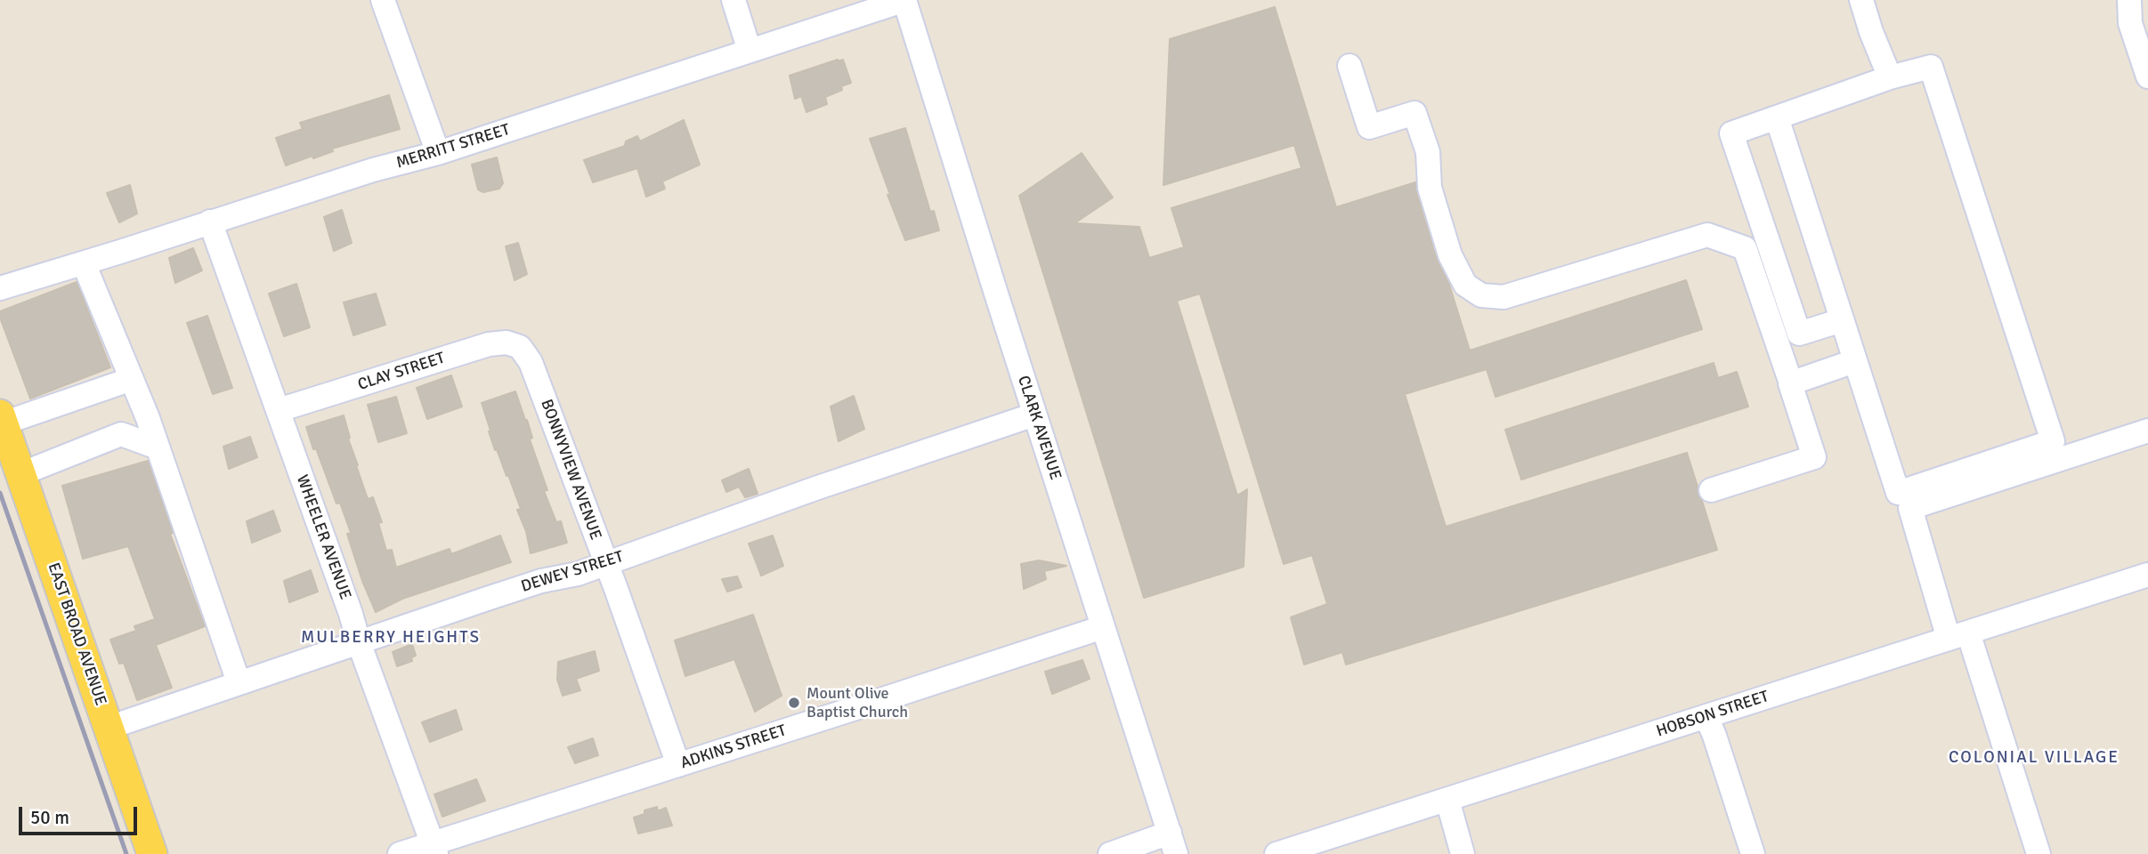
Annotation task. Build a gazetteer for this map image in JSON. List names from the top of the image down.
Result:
{
  "streets": {
    "main road": ["EAST BROAD AVENUE"],
    "street": [
      "MERRITT STREET",
      "CLAY STREET",
      "CLARK AVENUE",
      "BONNYVIEW AVENUE",
      "WHEELER AVENUE",
      "DEWEY STREET",
      "HOBSON STREET",
      "ADKINS STREET"
    ]
  },
  "crossings": [
    ["MERRITT STREET", "CLARK AVENUE"],
    ["MERRITT STREET", "WHEELER AVENUE"],
    ["CLAY STREET", "BONNYVIEW AVENUE"],
    ["CLAY STREET", "WHEELER AVENUE"],
    ["CLARK AVENUE", "DEWEY STREET"],
    ["CLARK AVENUE", "ADKINS STREET"],
    ["BONNYVIEW AVENUE", "DEWEY STREET"],
    ["BONNYVIEW AVENUE", "ADKINS STREET"],
    ["WHEELER AVENUE", "DEWEY STREET"],
    ["WHEELER AVENUE", "ADKINS STREET"],
    ["DEWEY STREET", "EAST BROAD AVENUE"]
  ],
  "districts": ["MULBERRY HEIGHTS", "COLONIAL VILLAGE"],
  "places": ["Mount Olive Baptist Church"],
  "scale_bar": "50 m"
}
